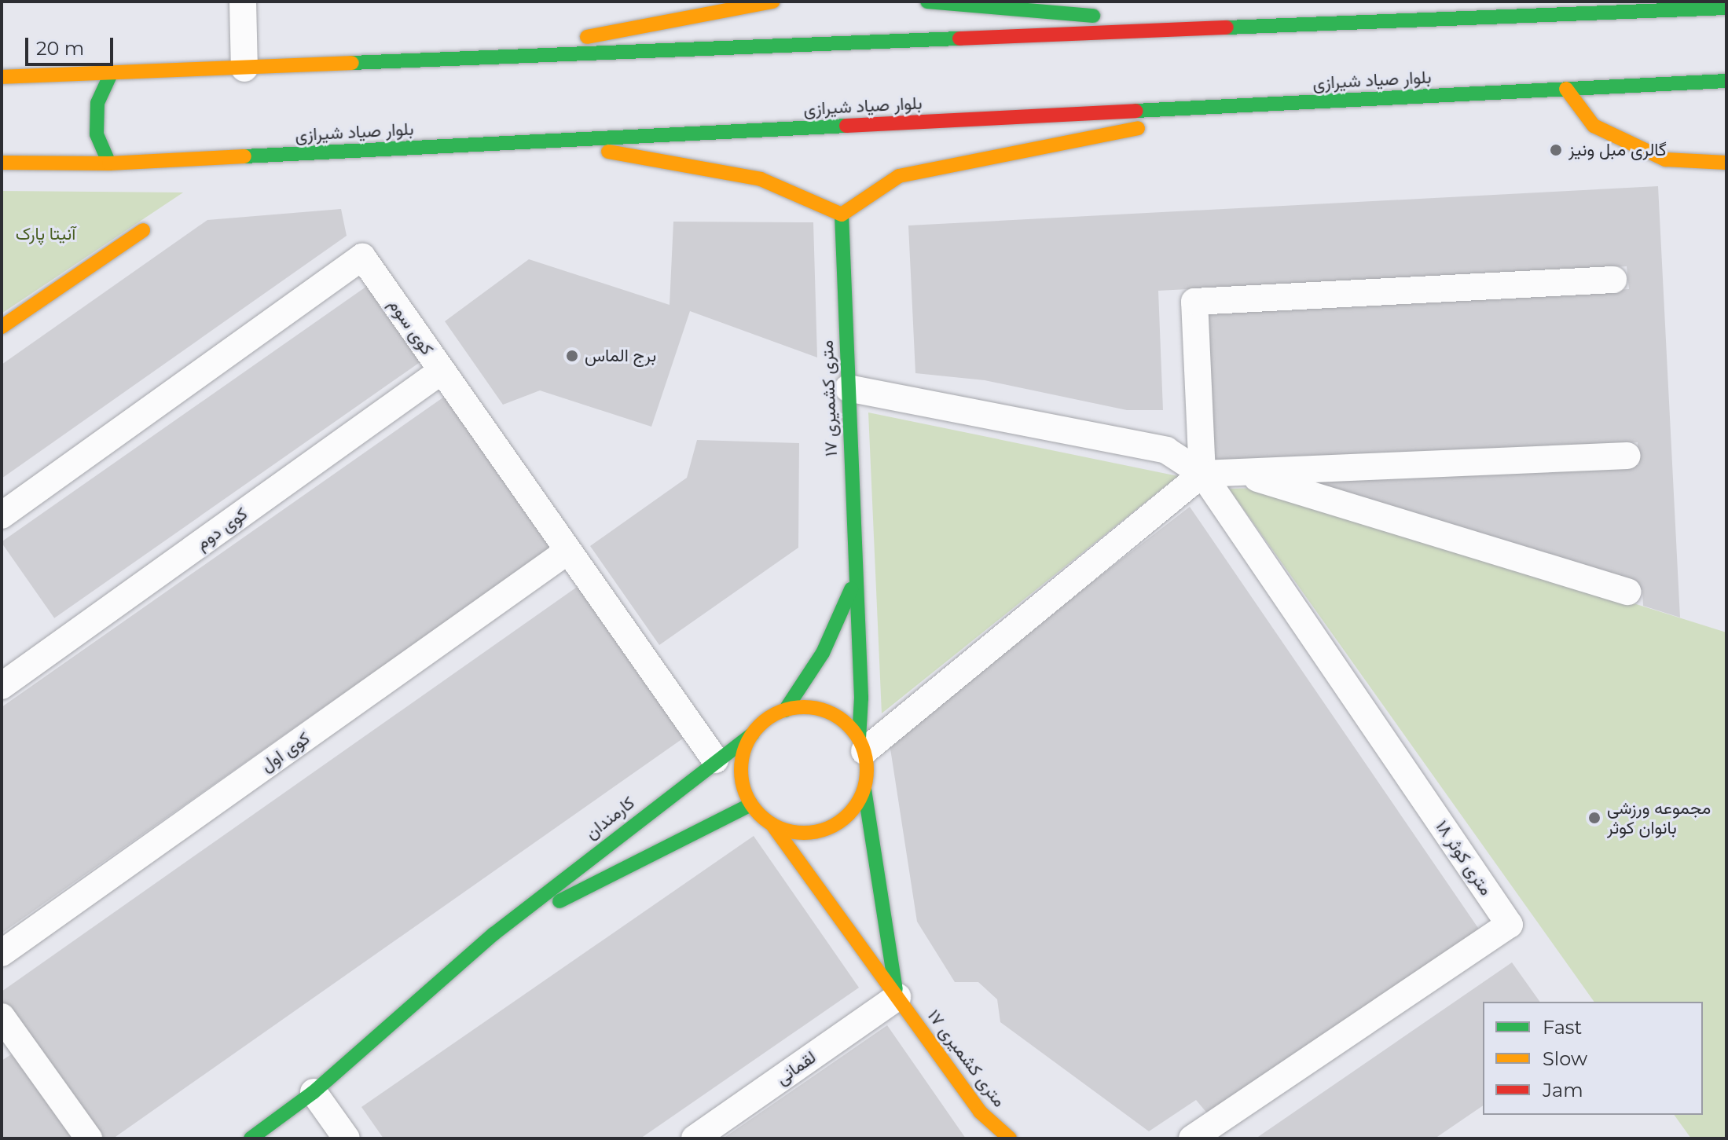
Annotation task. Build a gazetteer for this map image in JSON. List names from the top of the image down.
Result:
{
  "streets": {
    "main road": ["بلوار صیاد شیرازی", "۱۷ متری کشمیری", "کارمندان"],
    "street": [
      "کوی سوم",
      "کوی دوم",
      "کوی اول",
      "۱۸ متری کوثر",
      "لقمانی"
    ]
  },
  "crossings": [
    ["کوی سوم", "کوی دوم"],
    ["کوی سوم", "کوی اول"],
    ["کوی سوم", "کارمندان"],
    ["۱۷ متری کشمیری", "کارمندان"],
    ["۱۷ متری کشمیری", "لقمانی"]
  ],
  "parks": ["آنیتا پارک"],
  "places": ["گالری مبل ونیز", "برج الماس", "مجموعه ورزشی بانوان کوثر"],
  "legend": ["Fast", "Slow", "Jam"],
  "scale_bar": "20 m"
}
